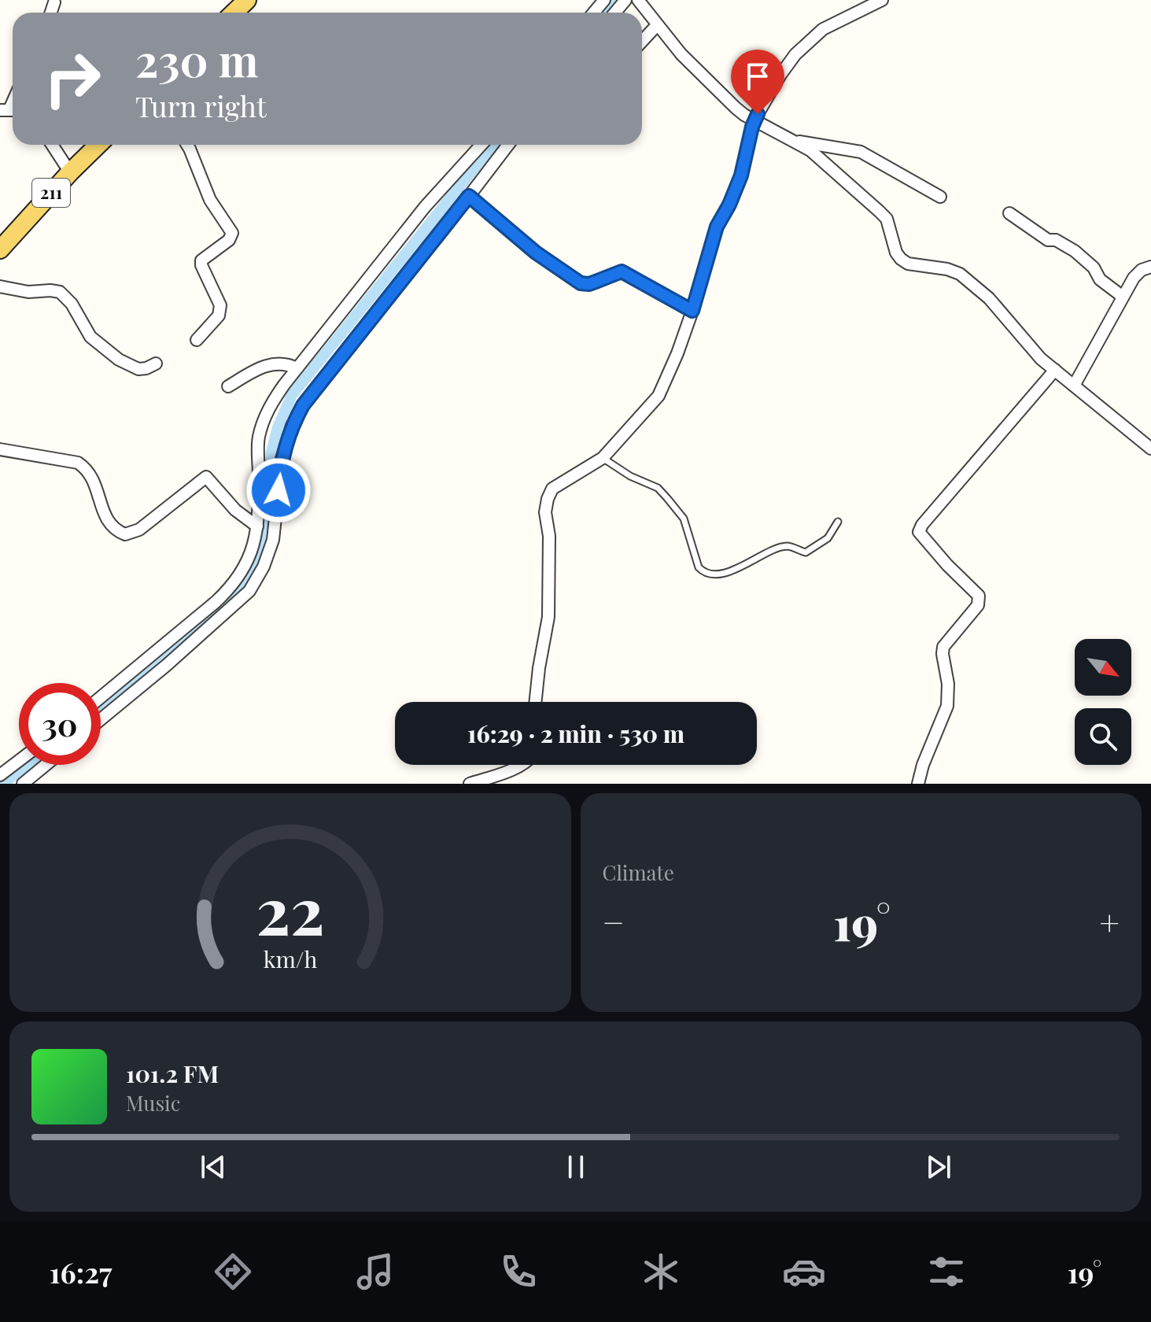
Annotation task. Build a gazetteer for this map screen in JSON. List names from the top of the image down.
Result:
{
  "streets": {
    "main road": ["211"]
  },
  "north": "bottom right",
  "page": {
    "turn": ["230 m", "Turn right"],
    "limit": "30",
    "trip": "16:29 · 2 min · 530 m",
    "tile": "Climate",
    "heat": ["−", "19°", "+"],
    "song": ["101.2 FM", "Music"],
    "tabs": ["16:27", "19°"],
    "gauge": ["22", "km/h"]
  }
}
